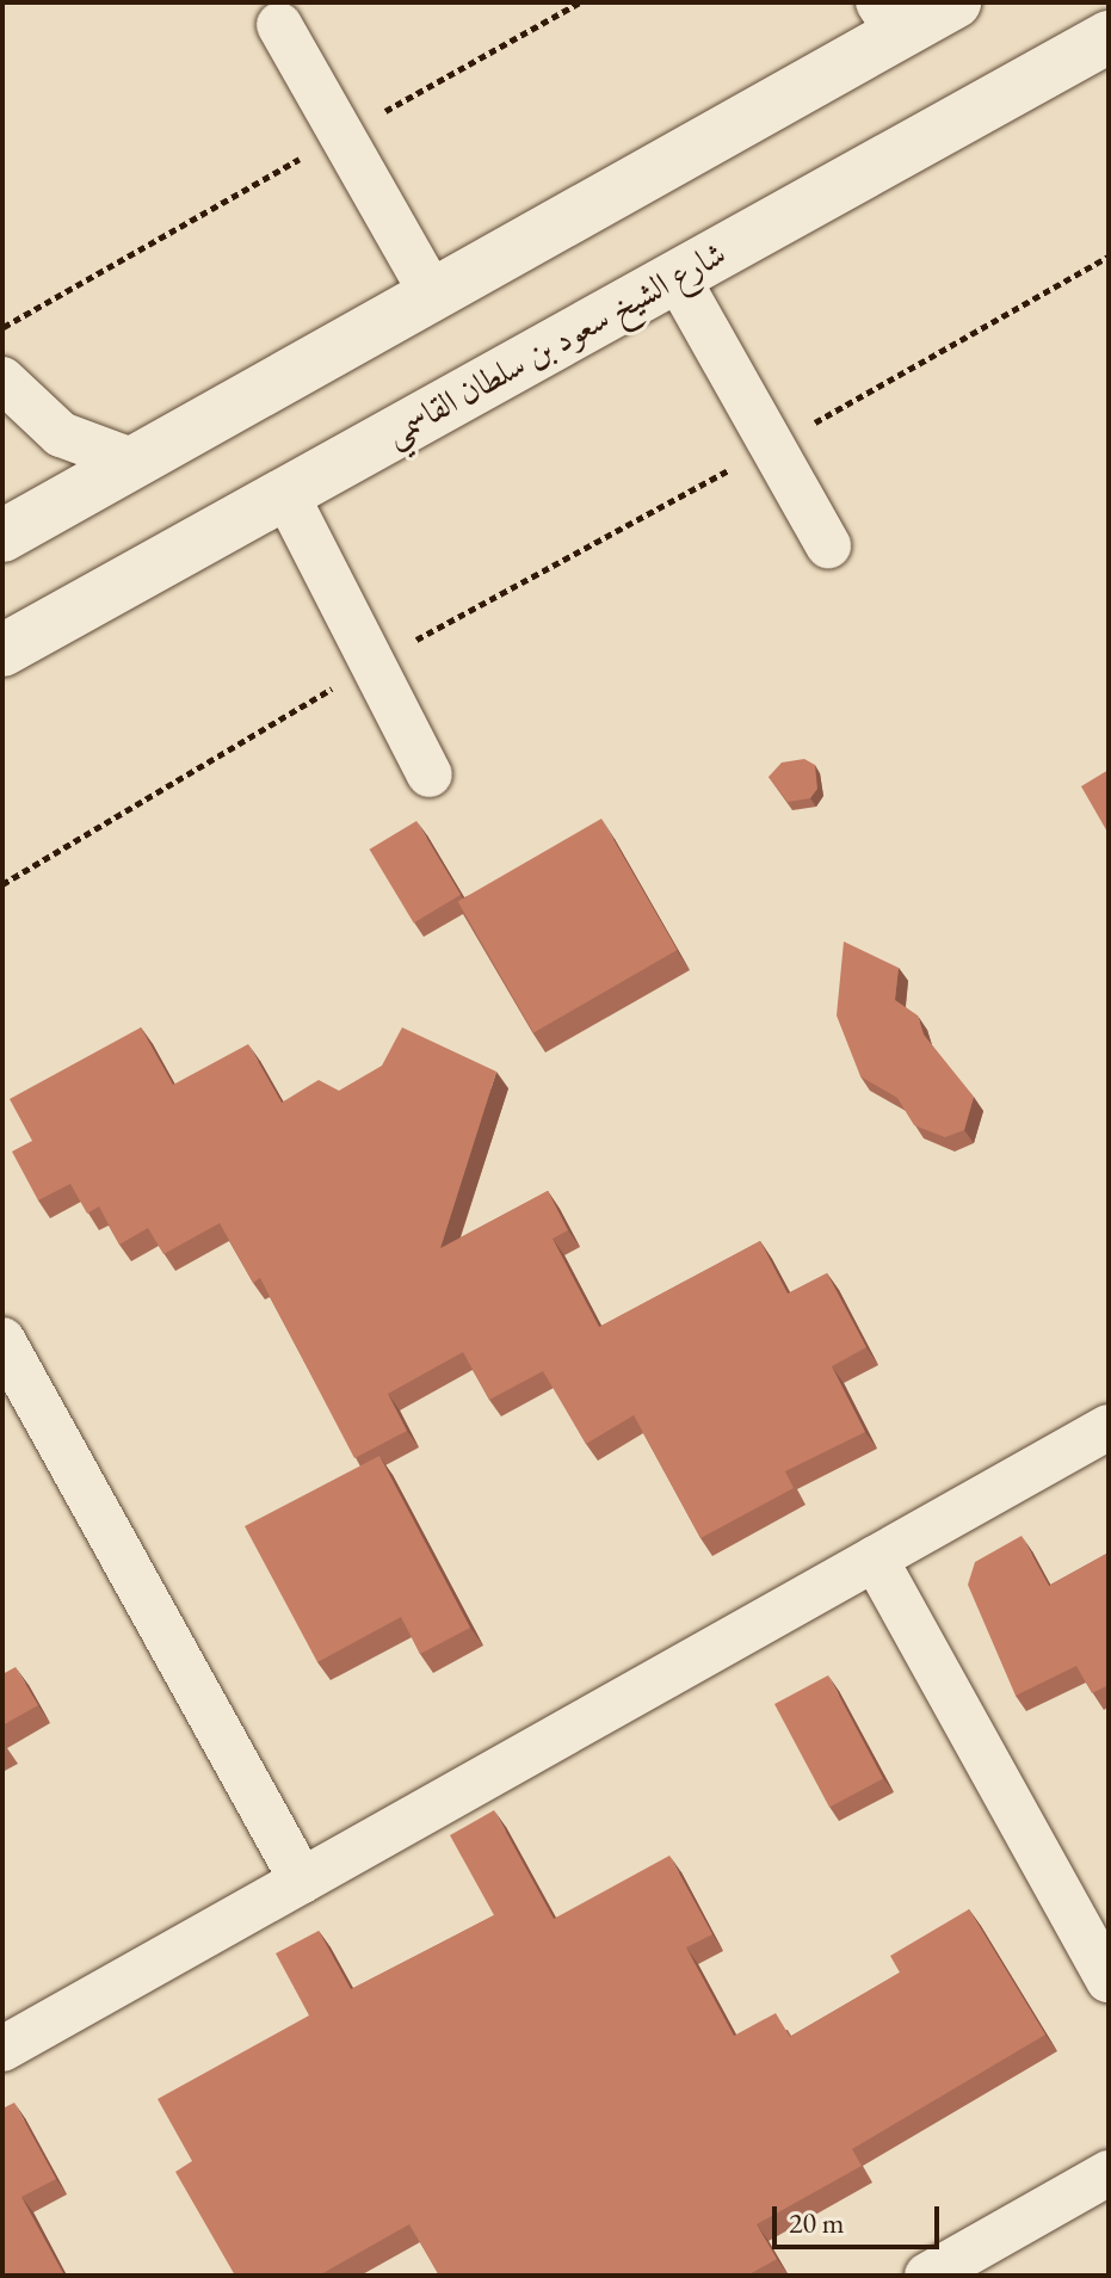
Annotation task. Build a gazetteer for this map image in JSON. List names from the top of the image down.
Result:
{
  "streets": {
    "main road": ["شارع الشيخ سعود بن سلطان القاسمي"]
  },
  "scale_bar": "20 m"
}
